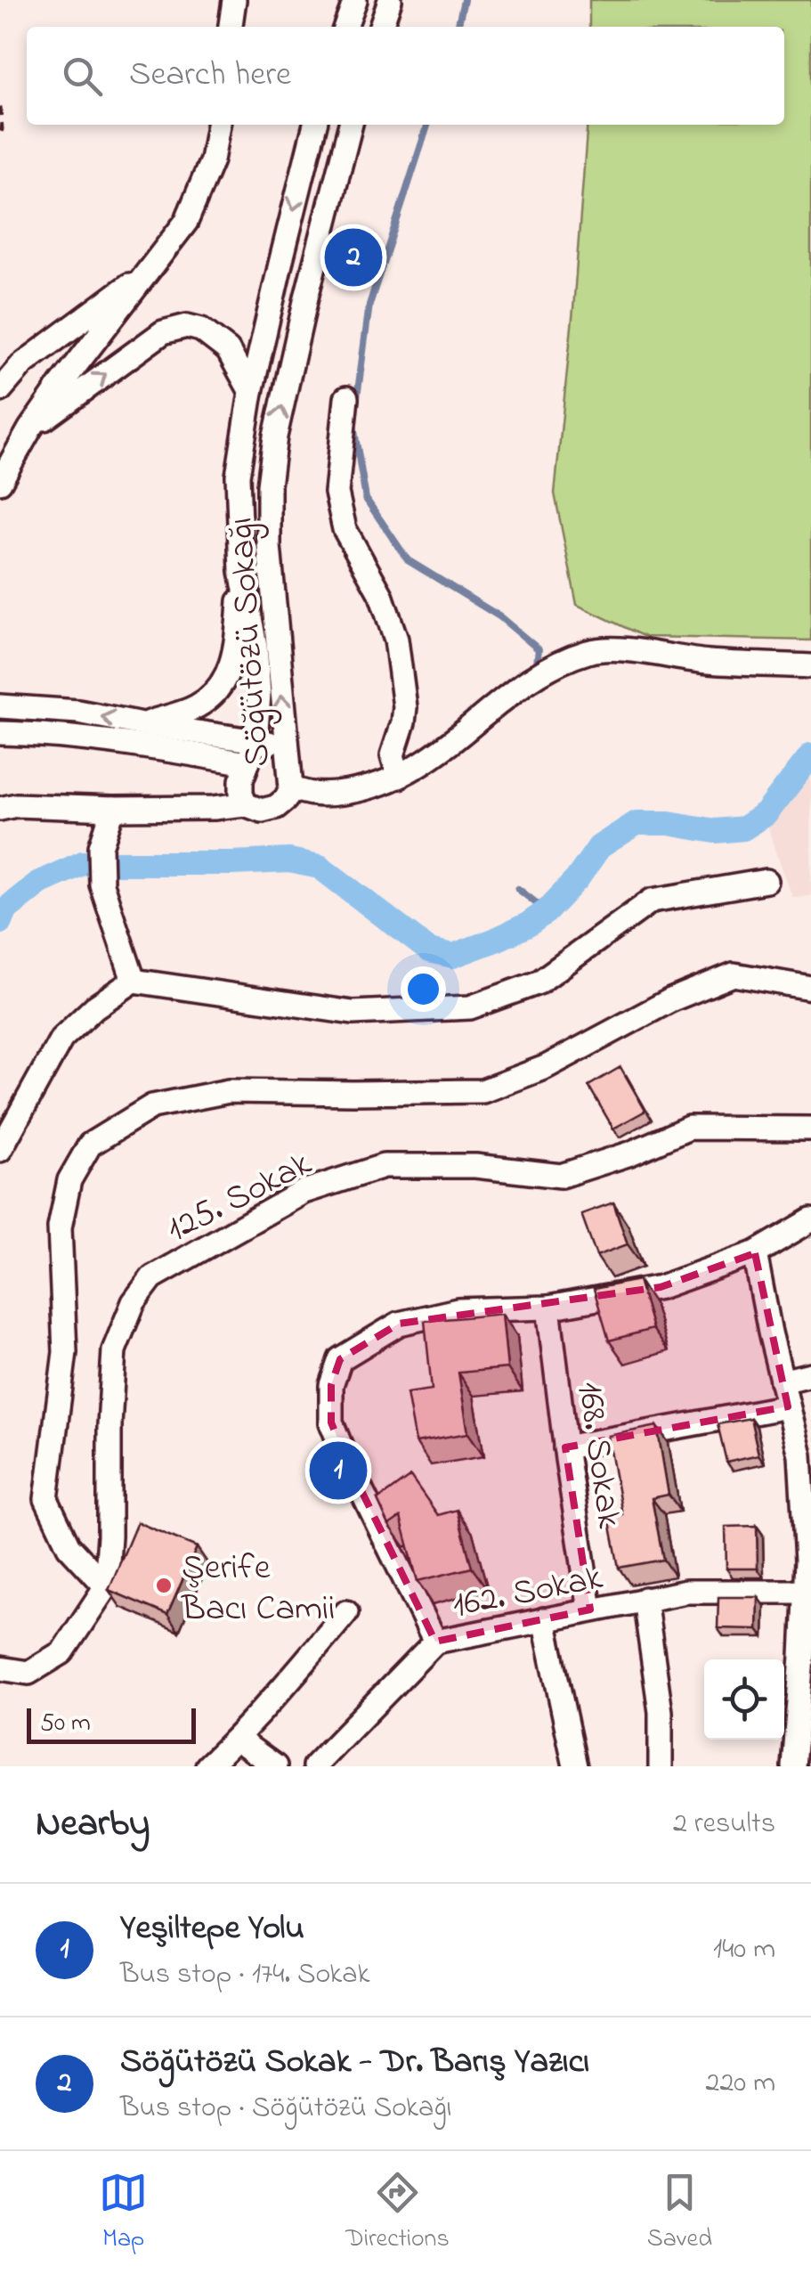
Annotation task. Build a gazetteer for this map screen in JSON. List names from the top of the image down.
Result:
{
  "streets": {
    "street": [
      "Söğütözü Sokağı",
      "125. Sokak",
      "168. Sokak",
      "162. Sokak"
    ]
  },
  "crossings": [
    ["168. Sokak", "162. Sokak"]
  ],
  "places": ["Şerife Bacı Camii"],
  "scale_bar": "50 m",
  "page": {
    "search": "Search here",
    "pins": ["2", "1"],
    "scale": "50 m",
    "heading": ["Nearby", "2 results"],
    "list": [
      {
        "mark": "1",
        "name": "Yeşiltepe Yolu",
        "note": "Bus stop · 174. Sokak",
        "value": "140 m"
      },
      {
        "mark": "2",
        "name": "Söğütözü Sokak - Dr. Barış Yazıcı",
        "note": "Bus stop · Söğütözü Sokağı",
        "value": "220 m"
      }
    ],
    "nav": ["Map", "Directions", "Saved"]
  }
}
